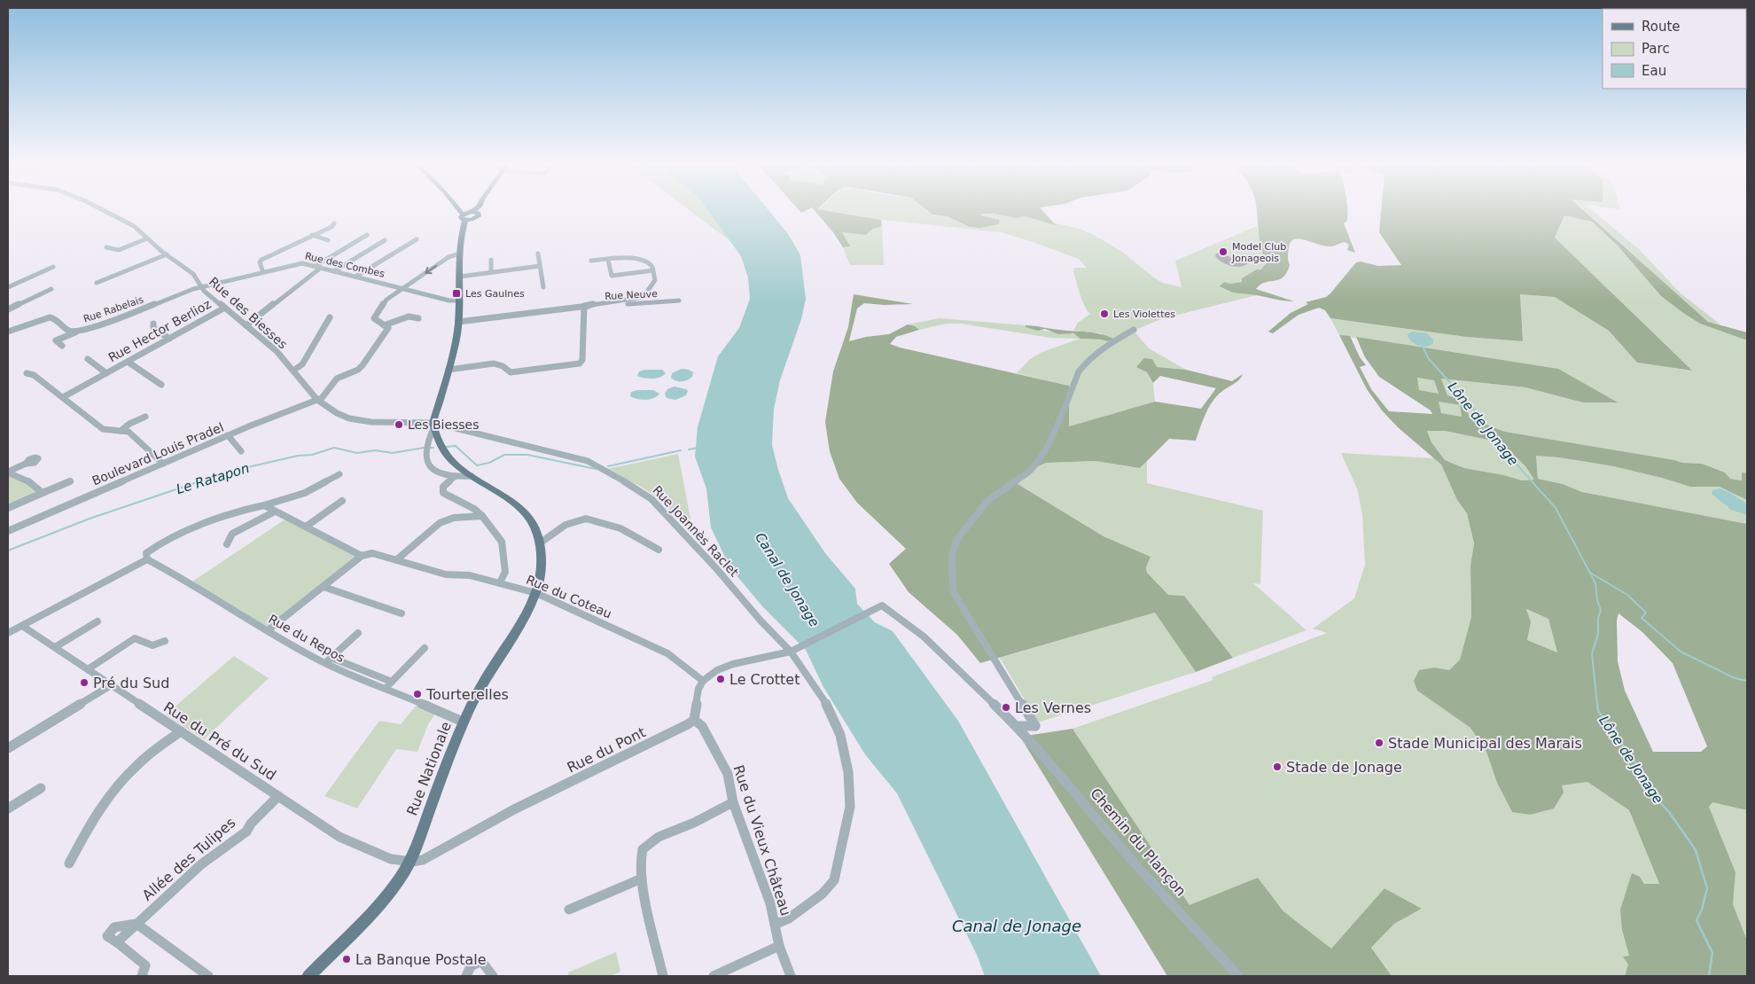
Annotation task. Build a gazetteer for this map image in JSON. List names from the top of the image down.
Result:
{
  "streets": {
    "main road": ["Rue Nationale"],
    "street": [
      "Rue des Combes",
      "Rue Neuve",
      "Rue Rabelais",
      "Rue des Biesses",
      "Rue Hector Berlioz",
      "Boulevard Louis Pradel",
      "Rue Joannès Raclet",
      "Rue du Coteau",
      "Rue du Repos",
      "Rue du Pré du Sud",
      "Rue du Pont",
      "Rue du Vieux Château",
      "Chemin du Plançon",
      "Allée des Tulipes"
    ]
  },
  "crossings": [
    ["Rue des Combes", "Rue Rabelais"],
    ["Rue des Combes", "Rue des Biesses"],
    ["Rue Rabelais", "Rue des Biesses"],
    ["Rue des Biesses", "Rue Hector Berlioz"],
    ["Rue des Biesses", "Boulevard Louis Pradel"],
    ["Rue des Biesses", "Rue Joannès Raclet"],
    ["Rue des Biesses", "Rue Nationale"],
    ["Rue Joannès Raclet", "Rue Nationale"],
    ["Rue Joannès Raclet", "Rue du Vieux Château"],
    ["Rue Joannès Raclet", "Chemin du Plançon"],
    ["Rue du Coteau", "Rue Nationale"],
    ["Rue du Pré du Sud", "Rue du Pont"],
    ["Rue du Pré du Sud", "Rue Nationale"],
    ["Rue du Pré du Sud", "Allée des Tulipes"],
    ["Rue du Pont", "Rue Nationale"],
    ["Rue du Pont", "Rue du Vieux Château"]
  ],
  "water": ["Lône de Jonage", "Le Ratapon", "Canal de Jonage"],
  "places": {
    "other": [
      "Model Club Jonageois",
      "Les Violettes",
      "Les Biesses",
      "Le Crottet",
      "Pré du Sud",
      "Tourterelles",
      "Les Vernes",
      "Stade Municipal des Marais",
      "Stade de Jonage",
      "La Banque Postale"
    ],
    "transit": ["Les Gaulnes"]
  },
  "legend": ["Route", "Parc", "Eau"]
}
